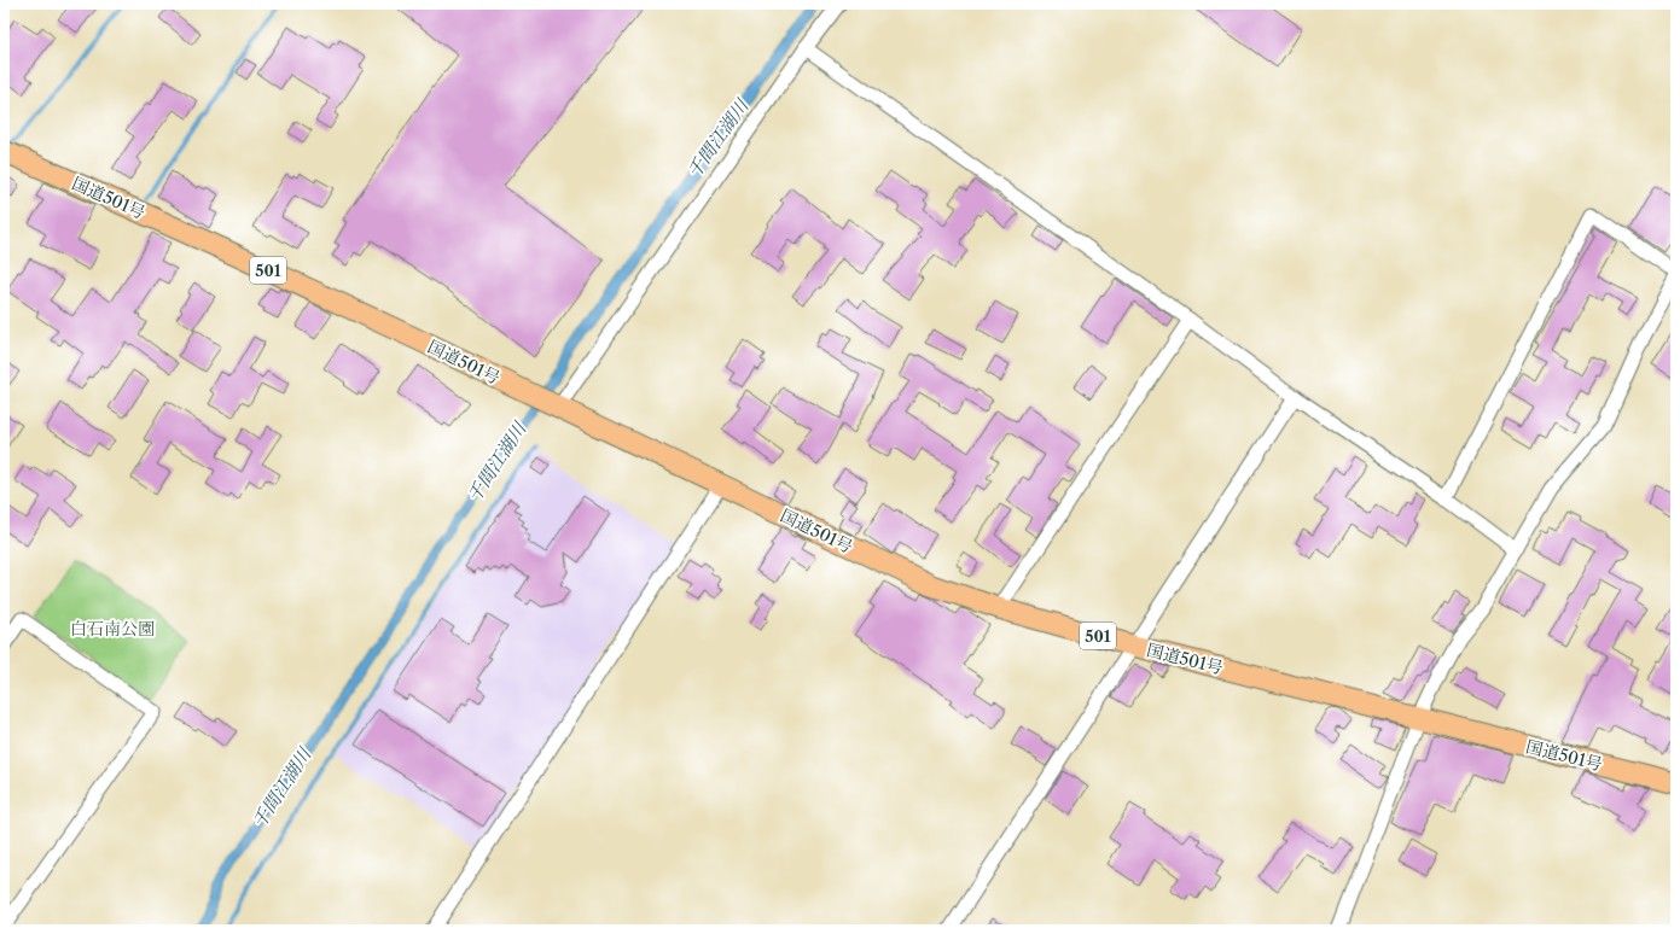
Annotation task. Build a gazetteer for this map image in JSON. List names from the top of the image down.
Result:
{
  "streets": {
    "highway": ["国道501号", "501"]
  },
  "water": ["千間江湖川"],
  "parks": ["白石南公園"]
}
